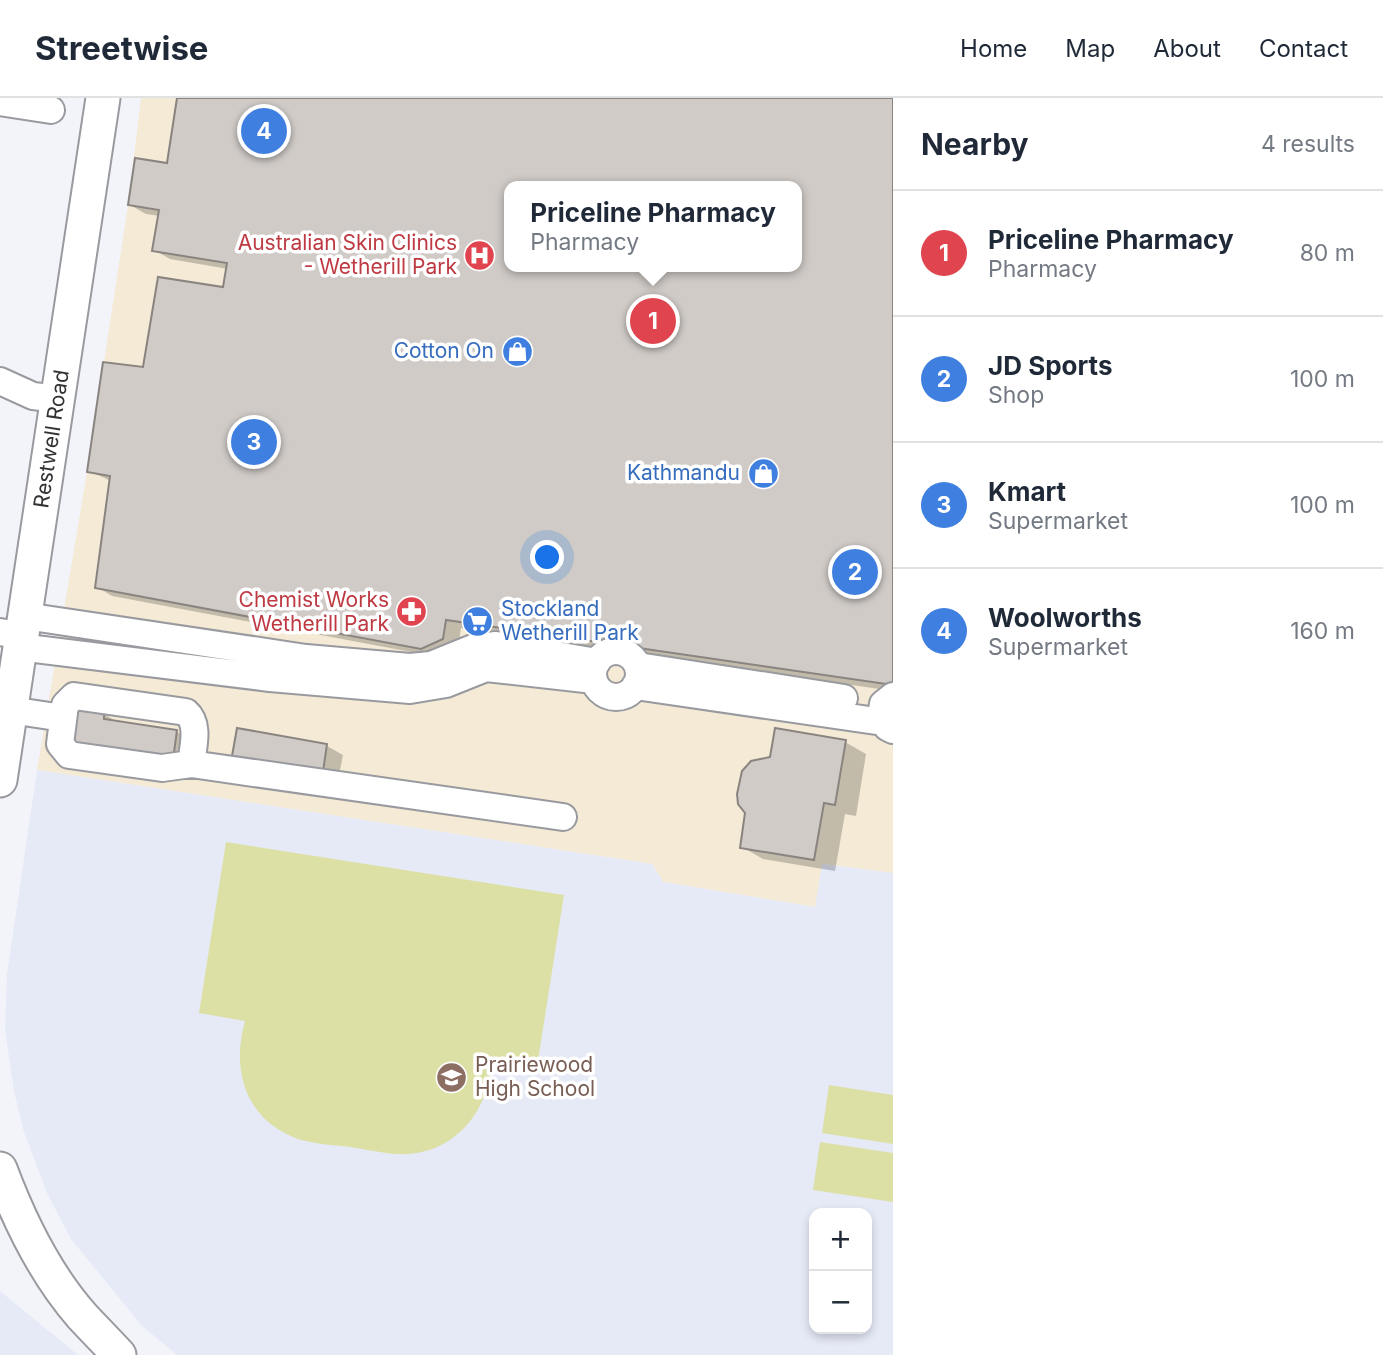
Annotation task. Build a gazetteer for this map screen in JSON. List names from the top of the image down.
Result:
{
  "streets": {
    "main road": ["Restwell Road"]
  },
  "places": {
    "hospital": ["Australian Skin Clinics - Wetherill Park"],
    "shop": ["Cotton On", "Kathmandu"],
    "pharmacy": ["Chemist Works Wetherill Park"],
    "supermarket": ["Stockland Wetherill Park"],
    "school or university": ["Prairiewood High School"]
  },
  "page": {
    "header": "Streetwise",
    "nav": [
      "Home",
      "Map",
      "About",
      "Contact"
    ],
    "heading": ["Nearby", "4 results"],
    "pins": [
      "4",
      "1",
      "3",
      "2"
    ],
    "popup": ["Priceline Pharmacy", "Pharmacy"],
    "list": [
      {
        "mark": "1",
        "name": "Priceline Pharmacy",
        "note": "Pharmacy",
        "value": "80 m"
      },
      {
        "mark": "2",
        "name": "JD Sports",
        "note": "Shop",
        "value": "100 m"
      },
      {
        "mark": "3",
        "name": "Kmart",
        "note": "Supermarket",
        "value": "100 m"
      },
      {
        "mark": "4",
        "name": "Woolworths",
        "note": "Supermarket",
        "value": "160 m"
      }
    ],
    "map_buttons": ["+", "−"]
  }
}
